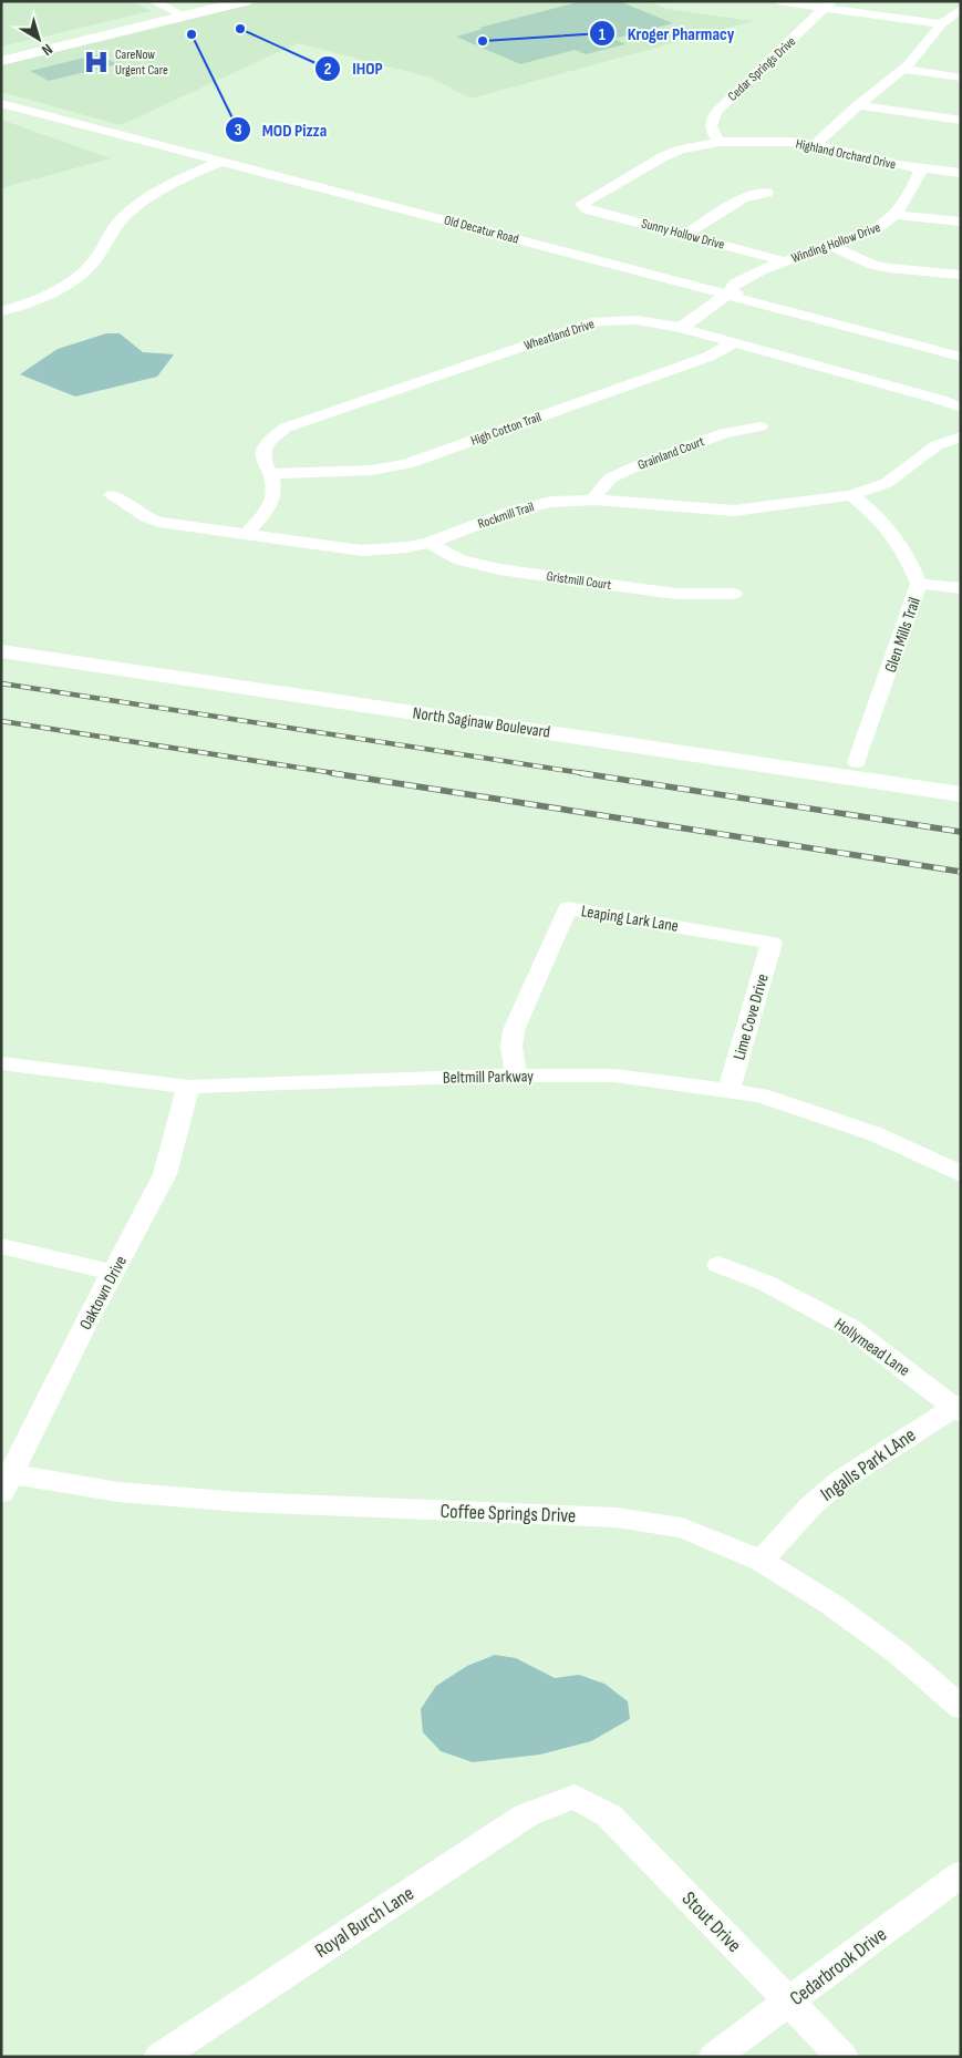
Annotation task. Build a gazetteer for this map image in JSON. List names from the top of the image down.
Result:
{
  "streets": {
    "main road": ["North Saginaw Boulevard"],
    "street": [
      "Cedar Springs Drive",
      "Highland Orchard Drive",
      "Old Decatur Road",
      "Sunny Hollow Drive",
      "Winding Hollow Drive",
      "Wheatland Drive",
      "High Cotton Trail",
      "Grainland Court",
      "Rockmill Trail",
      "Gristmill Court",
      "Glen Mills Trail",
      "Leaping Lark Lane",
      "Lime Cove Drive",
      "Beltmill Parkway",
      "Oaktown Drive",
      "Hollymead Lane",
      "Ingalls Park LAne",
      "Coffee Springs Drive",
      "Royal Burch Lane",
      "Stout Drive",
      "Cedarbrook Drive"
    ]
  },
  "crossings": [
    ["Cedar Springs Drive", "Highland Orchard Drive"],
    ["Highland Orchard Drive", "Sunny Hollow Drive"],
    ["Highland Orchard Drive", "Winding Hollow Drive"],
    ["Old Decatur Road", "Winding Hollow Drive"],
    ["Sunny Hollow Drive", "Winding Hollow Drive"],
    ["Winding Hollow Drive", "Wheatland Drive"],
    ["Wheatland Drive", "High Cotton Trail"],
    ["Wheatland Drive", "Rockmill Trail"],
    ["Grainland Court", "Rockmill Trail"],
    ["Rockmill Trail", "Gristmill Court"],
    ["Rockmill Trail", "Glen Mills Trail"],
    ["Glen Mills Trail", "North Saginaw Boulevard"],
    ["Leaping Lark Lane", "Lime Cove Drive"],
    ["Leaping Lark Lane", "Beltmill Parkway"],
    ["Lime Cove Drive", "Beltmill Parkway"],
    ["Beltmill Parkway", "Oaktown Drive"],
    ["Oaktown Drive", "Coffee Springs Drive"],
    ["Hollymead Lane", "Ingalls Park LAne"],
    ["Ingalls Park LAne", "Coffee Springs Drive"],
    ["Royal Burch Lane", "Stout Drive"],
    ["Stout Drive", "Cedarbrook Drive"]
  ],
  "places": {
    "other": ["IHOP", "MOD Pizza", "Kroger Pharmacy"],
    "hospital": ["CareNow Urgent Care"]
  },
  "north": "bottom right"
}
